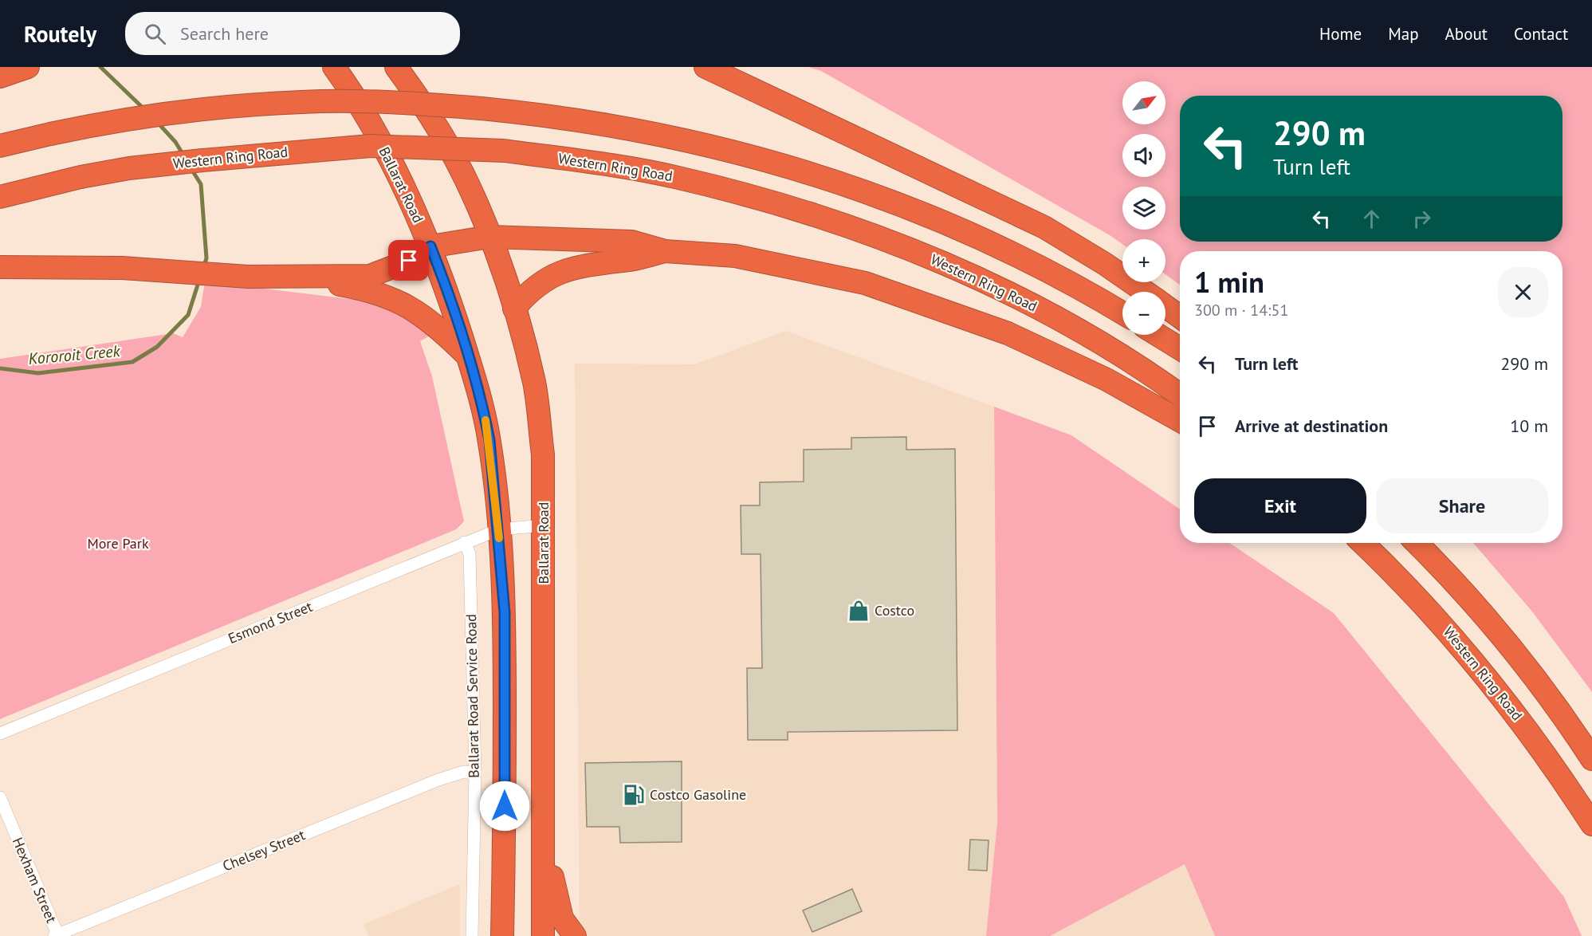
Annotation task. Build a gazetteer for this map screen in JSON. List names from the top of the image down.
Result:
{
  "streets": {
    "highway": ["Western Ring Road", "Ballarat Road"],
    "street": [
      "Esmond Street",
      "Ballarat Road Service Road",
      "Chelsey Street",
      "Hexham Street"
    ]
  },
  "crossings": [
    ["Ballarat Road", "Esmond Street"],
    ["Esmond Street", "Ballarat Road Service Road"],
    ["Ballarat Road Service Road", "Chelsey Street"],
    ["Chelsey Street", "Hexham Street"]
  ],
  "water": ["Kororoit Creek"],
  "parks": ["More Park"],
  "places": {
    "shop": ["Costco"],
    "fuel station": ["Costco Gasoline"]
  },
  "north": "top right",
  "page": {
    "header": "Routely",
    "search": "Search here",
    "nav": [
      "Home",
      "Map",
      "About",
      "Contact"
    ],
    "map_buttons": ["+", "−"],
    "turn": ["290 m", "Turn left"],
    "heading": ["1 min", "300 m · 14:51"],
    "list": [
      {
        "name": "Turn left",
        "value": "290 m"
      },
      {
        "name": "Arrive at destination",
        "value": "10 m"
      }
    ],
    "buttons": ["Exit", "Share"]
  }
}
